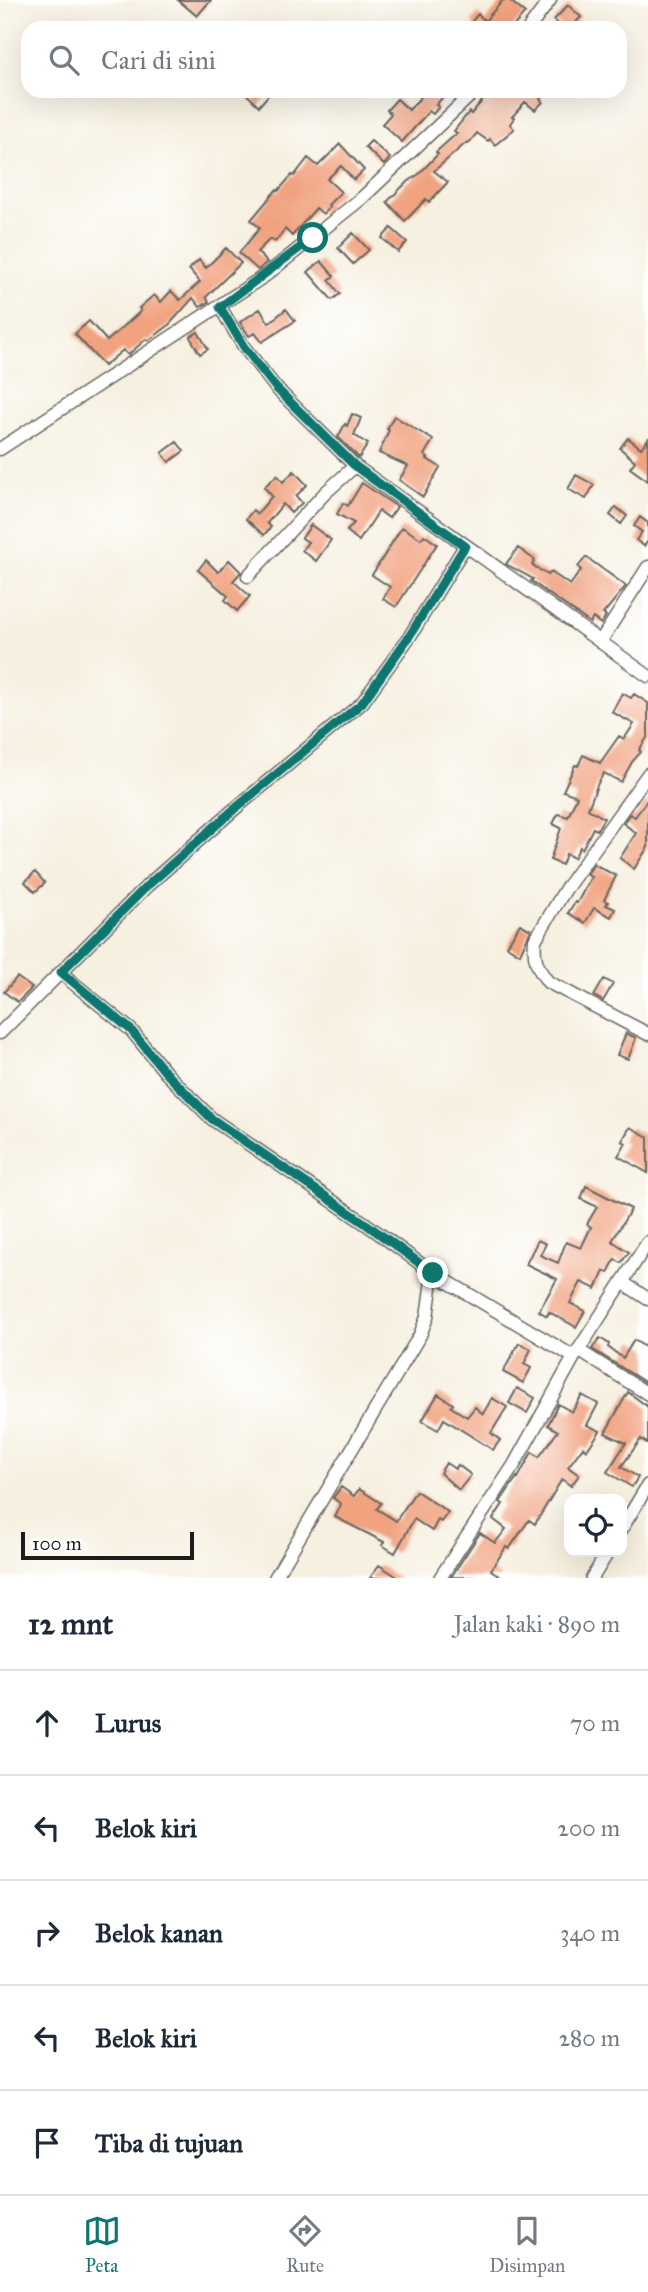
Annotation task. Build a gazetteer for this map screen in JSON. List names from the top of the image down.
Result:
{
  "scale_bar": "100 m",
  "page": {
    "search": "Cari di sini",
    "scale": "100 m",
    "heading": ["12 mnt", "Jalan kaki · 890 m"],
    "list": [
      ["Lurus", "70 m"],
      ["Belok kiri", "200 m"],
      ["Belok kanan", "340 m"],
      ["Belok kiri", "280 m"],
      "Tiba di tujuan"
    ],
    "nav": ["Peta", "Rute", "Disimpan"]
  }
}
